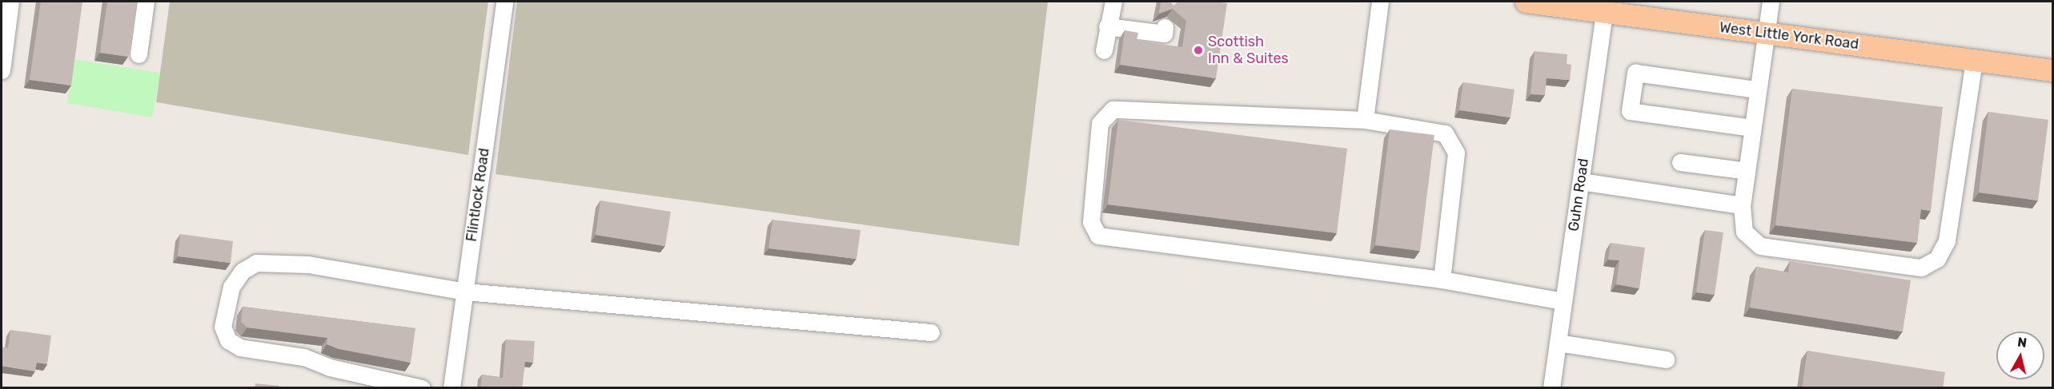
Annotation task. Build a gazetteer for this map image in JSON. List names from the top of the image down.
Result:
{
  "streets": {
    "main road": ["West Little York Road"],
    "street": ["Flintlock Road", "Guhn Road"]
  },
  "crossings": [
    ["West Little York Road", "Guhn Road"]
  ],
  "places": ["Scottish Inn & Suites"],
  "north": "top"
}
